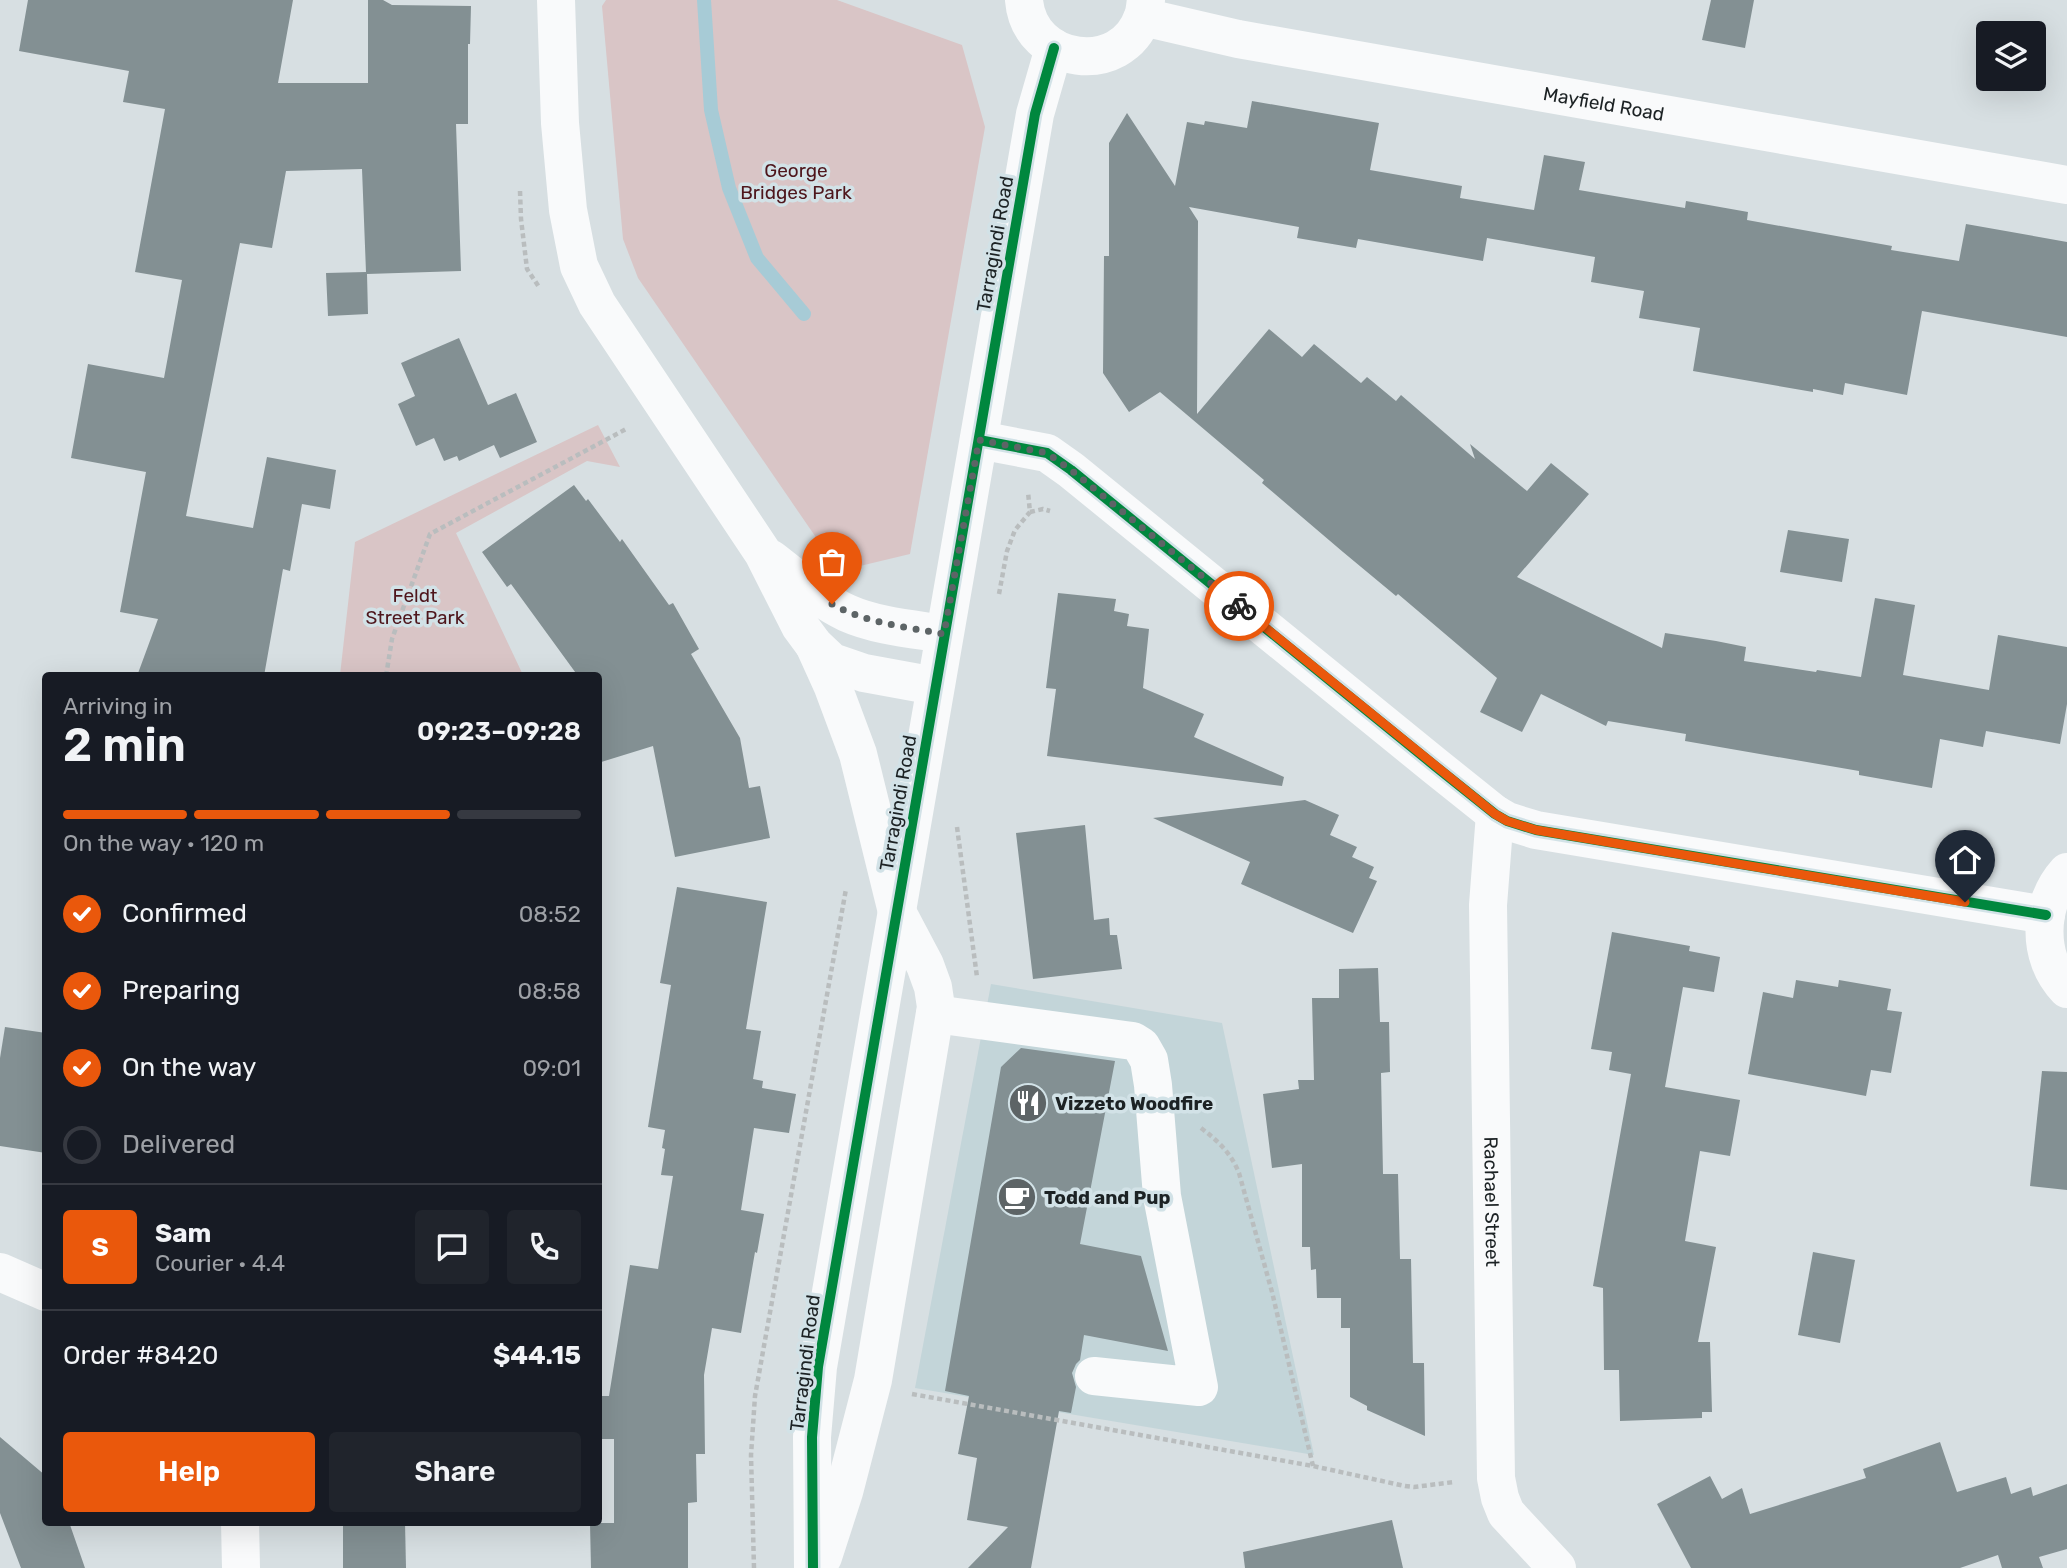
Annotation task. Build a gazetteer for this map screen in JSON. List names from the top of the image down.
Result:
{
  "streets": {
    "street": ["Mayfield Road", "Tarragindi Road", "Rachael Street"]
  },
  "parks": ["George Bridges Park", "Feldt Street Park"],
  "places": {
    "restaurant": ["Vizzeto Woodfire"],
    "cafe": ["Todd and Pup"]
  },
  "page": {
    "heading": ["2 min", "Arriving in", "09:23–09:28"],
    "panel": [
      "Sam",
      "Courier · 4.4",
      "Order #8420",
      "$44.15"
    ],
    "bar": "On the way · 120 m",
    "list": [
      ["Confirmed", "08:52"],
      ["Preparing", "08:58"],
      ["On the way", "09:01"],
      "Delivered"
    ],
    "round": "S",
    "buttons": ["Help", "Share"]
  }
}
